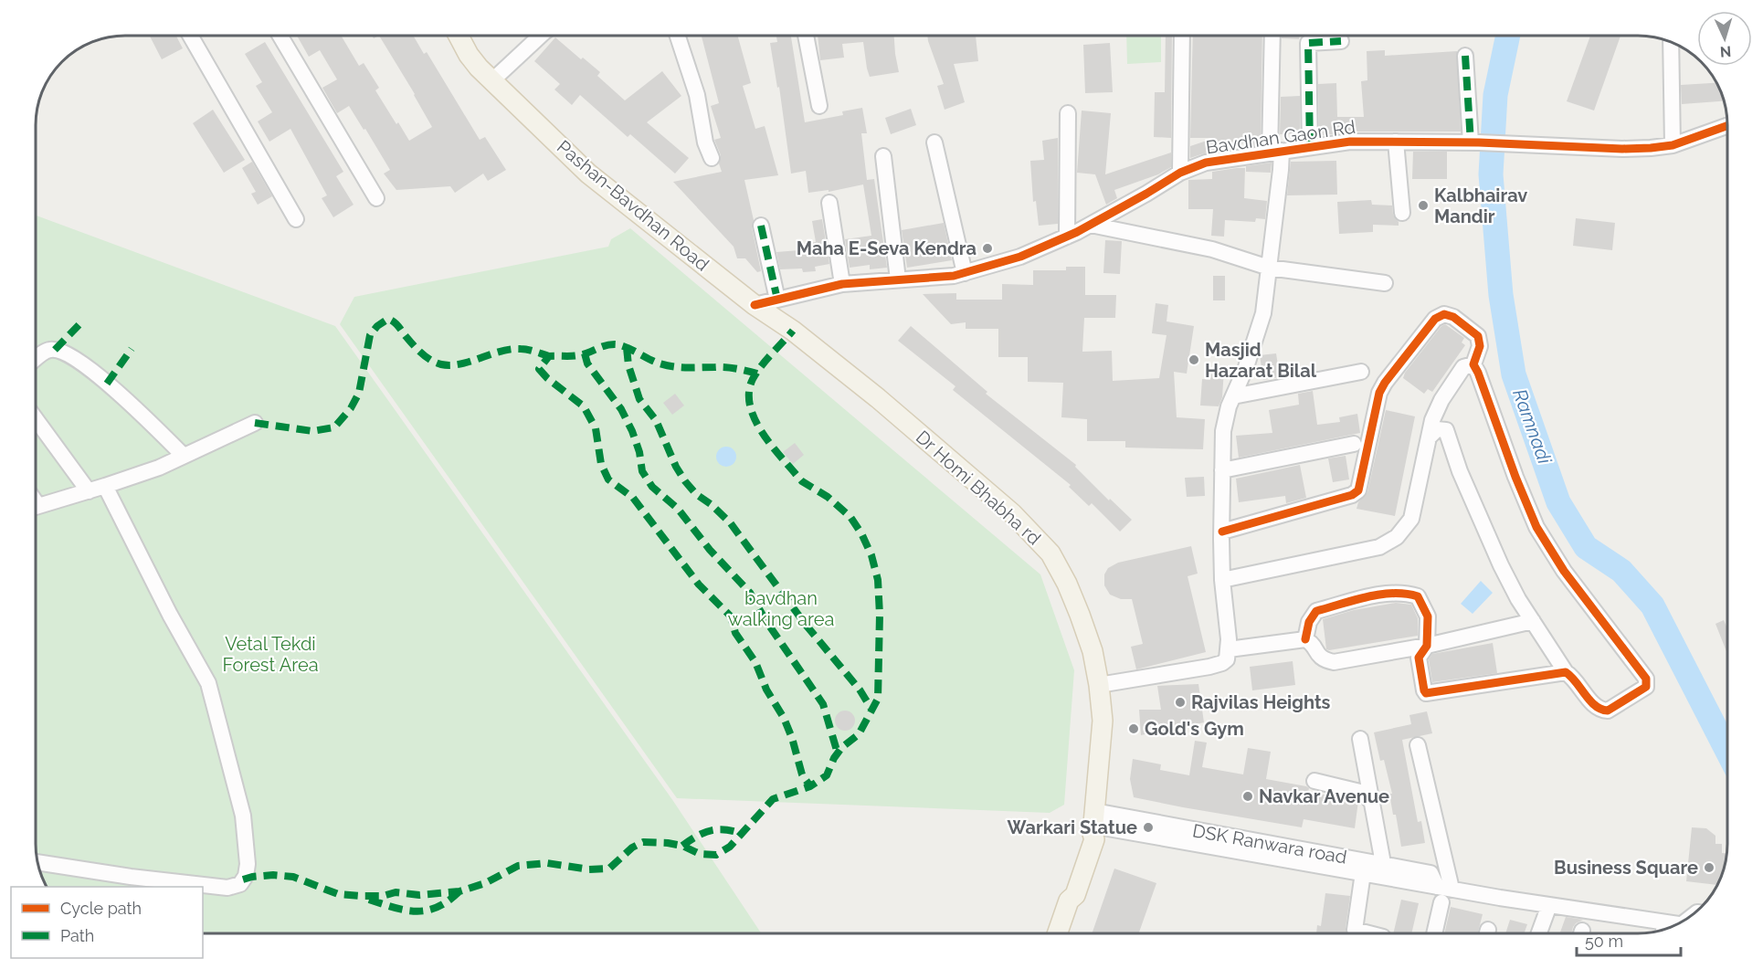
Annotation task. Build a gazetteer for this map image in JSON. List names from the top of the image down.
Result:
{
  "streets": {
    "main road": ["Pashan-Bavdhan Road", "Dr Homi Bhabha rd"],
    "street": ["Bavdhan Gaon Rd", "DSK Ranwara road"]
  },
  "crossings": [
    ["Bavdhan Gaon Rd", "Pashan-Bavdhan Road"],
    ["Bavdhan Gaon Rd", "Dr Homi Bhabha rd"],
    ["Pashan-Bavdhan Road", "Dr Homi Bhabha rd"],
    ["Dr Homi Bhabha rd", "DSK Ranwara road"]
  ],
  "water": ["Ramnadi"],
  "parks": ["bavdhan walking area", "Vetal Tekdi Forest Area"],
  "places": [
    "Kalbhairav Mandir",
    "Maha E-Seva Kendra",
    "Masjid Hazarat Bilal",
    "Rajvilas Heights",
    "Gold's Gym",
    "Navkar Avenue",
    "Warkari Statue",
    "Business Square"
  ],
  "legend": ["Cycle path", "Path"],
  "scale_bar": "50 m",
  "north": "bottom"
}
